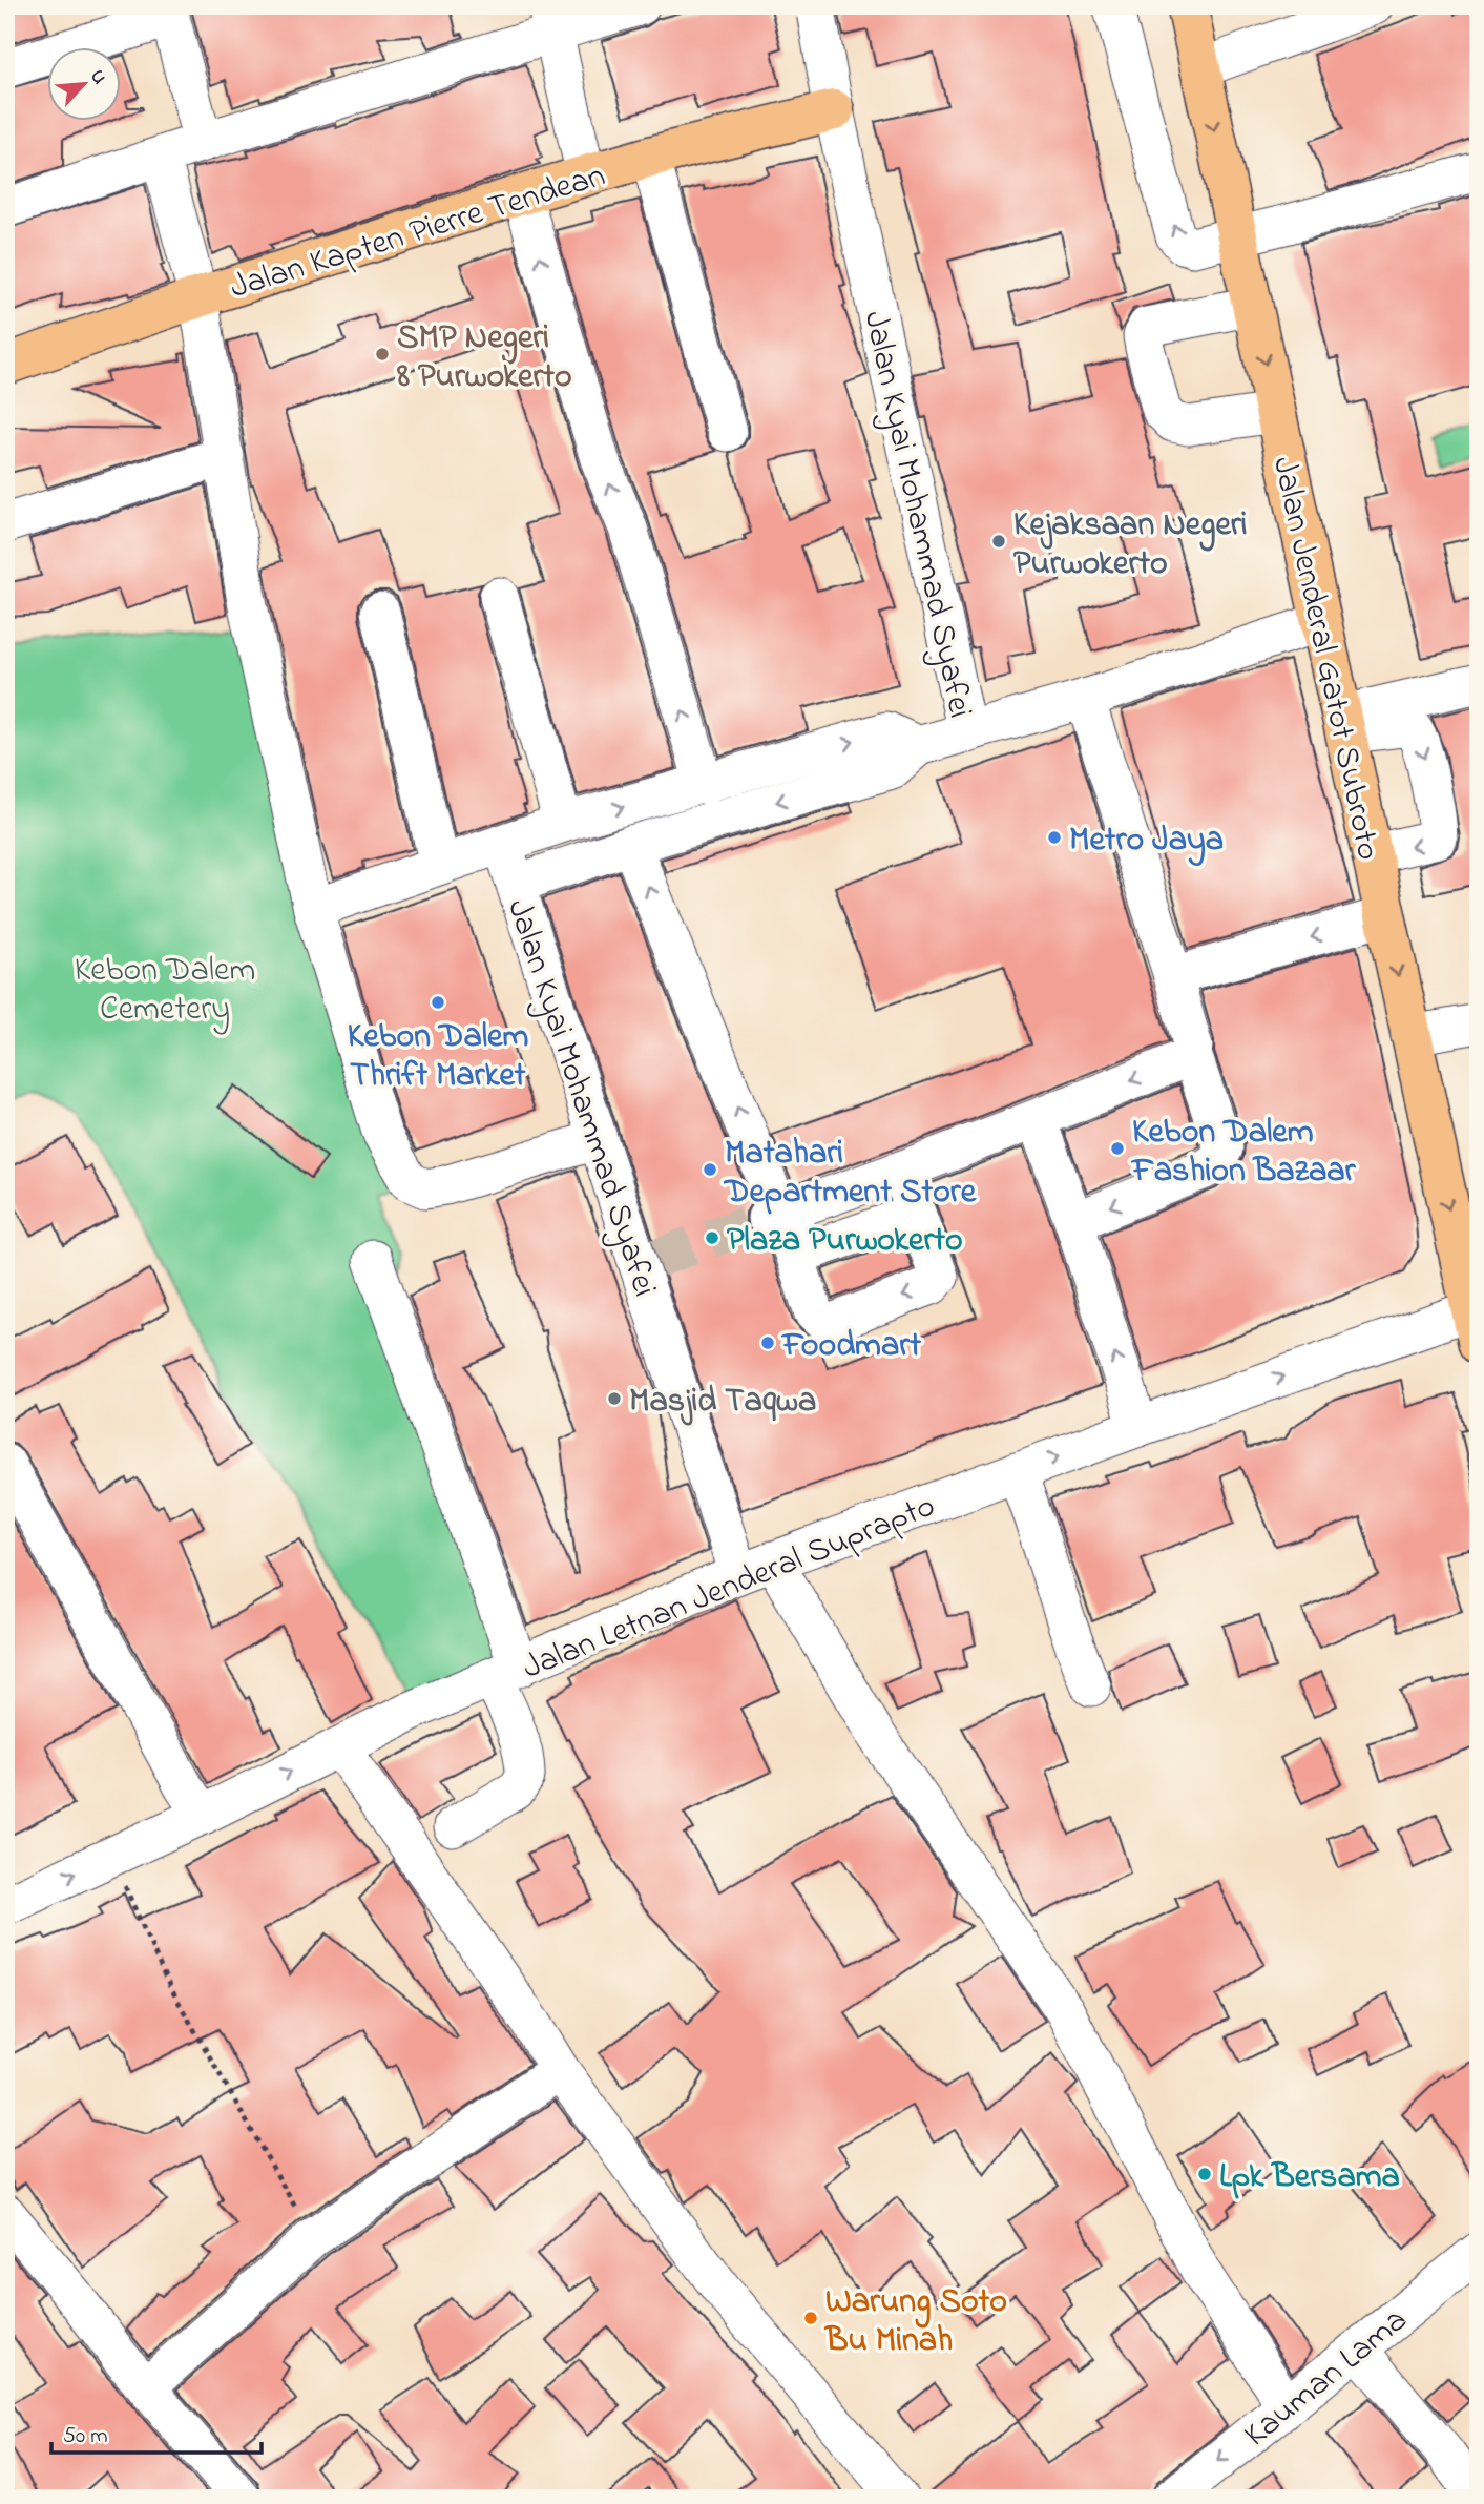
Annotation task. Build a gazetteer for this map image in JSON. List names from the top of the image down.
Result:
{
  "streets": {
    "main road": ["Jalan Kapten Pierre Tendean", "Jalan Jenderal Gatot Subroto"],
    "street": ["Jalan Kyai Mohammad Syafei", "Jalan Letnan Jenderal Suprapto", "Kauman Lama"]
  },
  "crossings": [
    ["Jalan Kapten Pierre Tendean", "Jalan Kyai Mohammad Syafei"],
    ["Jalan Kyai Mohammad Syafei", "Jalan Letnan Jenderal Suprapto"],
    ["Jalan Kyai Mohammad Syafei", "Kauman Lama"],
    ["Jalan Jenderal Gatot Subroto", "Jalan Letnan Jenderal Suprapto"]
  ],
  "one_way": ["Jalan Jenderal Gatot Subroto", "Kauman Lama"],
  "parks": ["Kebon Dalem Cemetery"],
  "places": [
    "SMP Negeri 8 Purwokerto",
    "Kejaksaan Negeri Purwokerto",
    "Metro Jaya",
    "Kebon Dalem Thrift Market",
    "Kebon Dalem Fashion Bazaar",
    "Matahari Department Store",
    "Plaza Purwokerto",
    "Foodmart",
    "Masjid Taqwa",
    "Lpk Bersama",
    "Warung Soto Bu Minah"
  ],
  "scale_bar": "50 m",
  "north": "top right"
}
